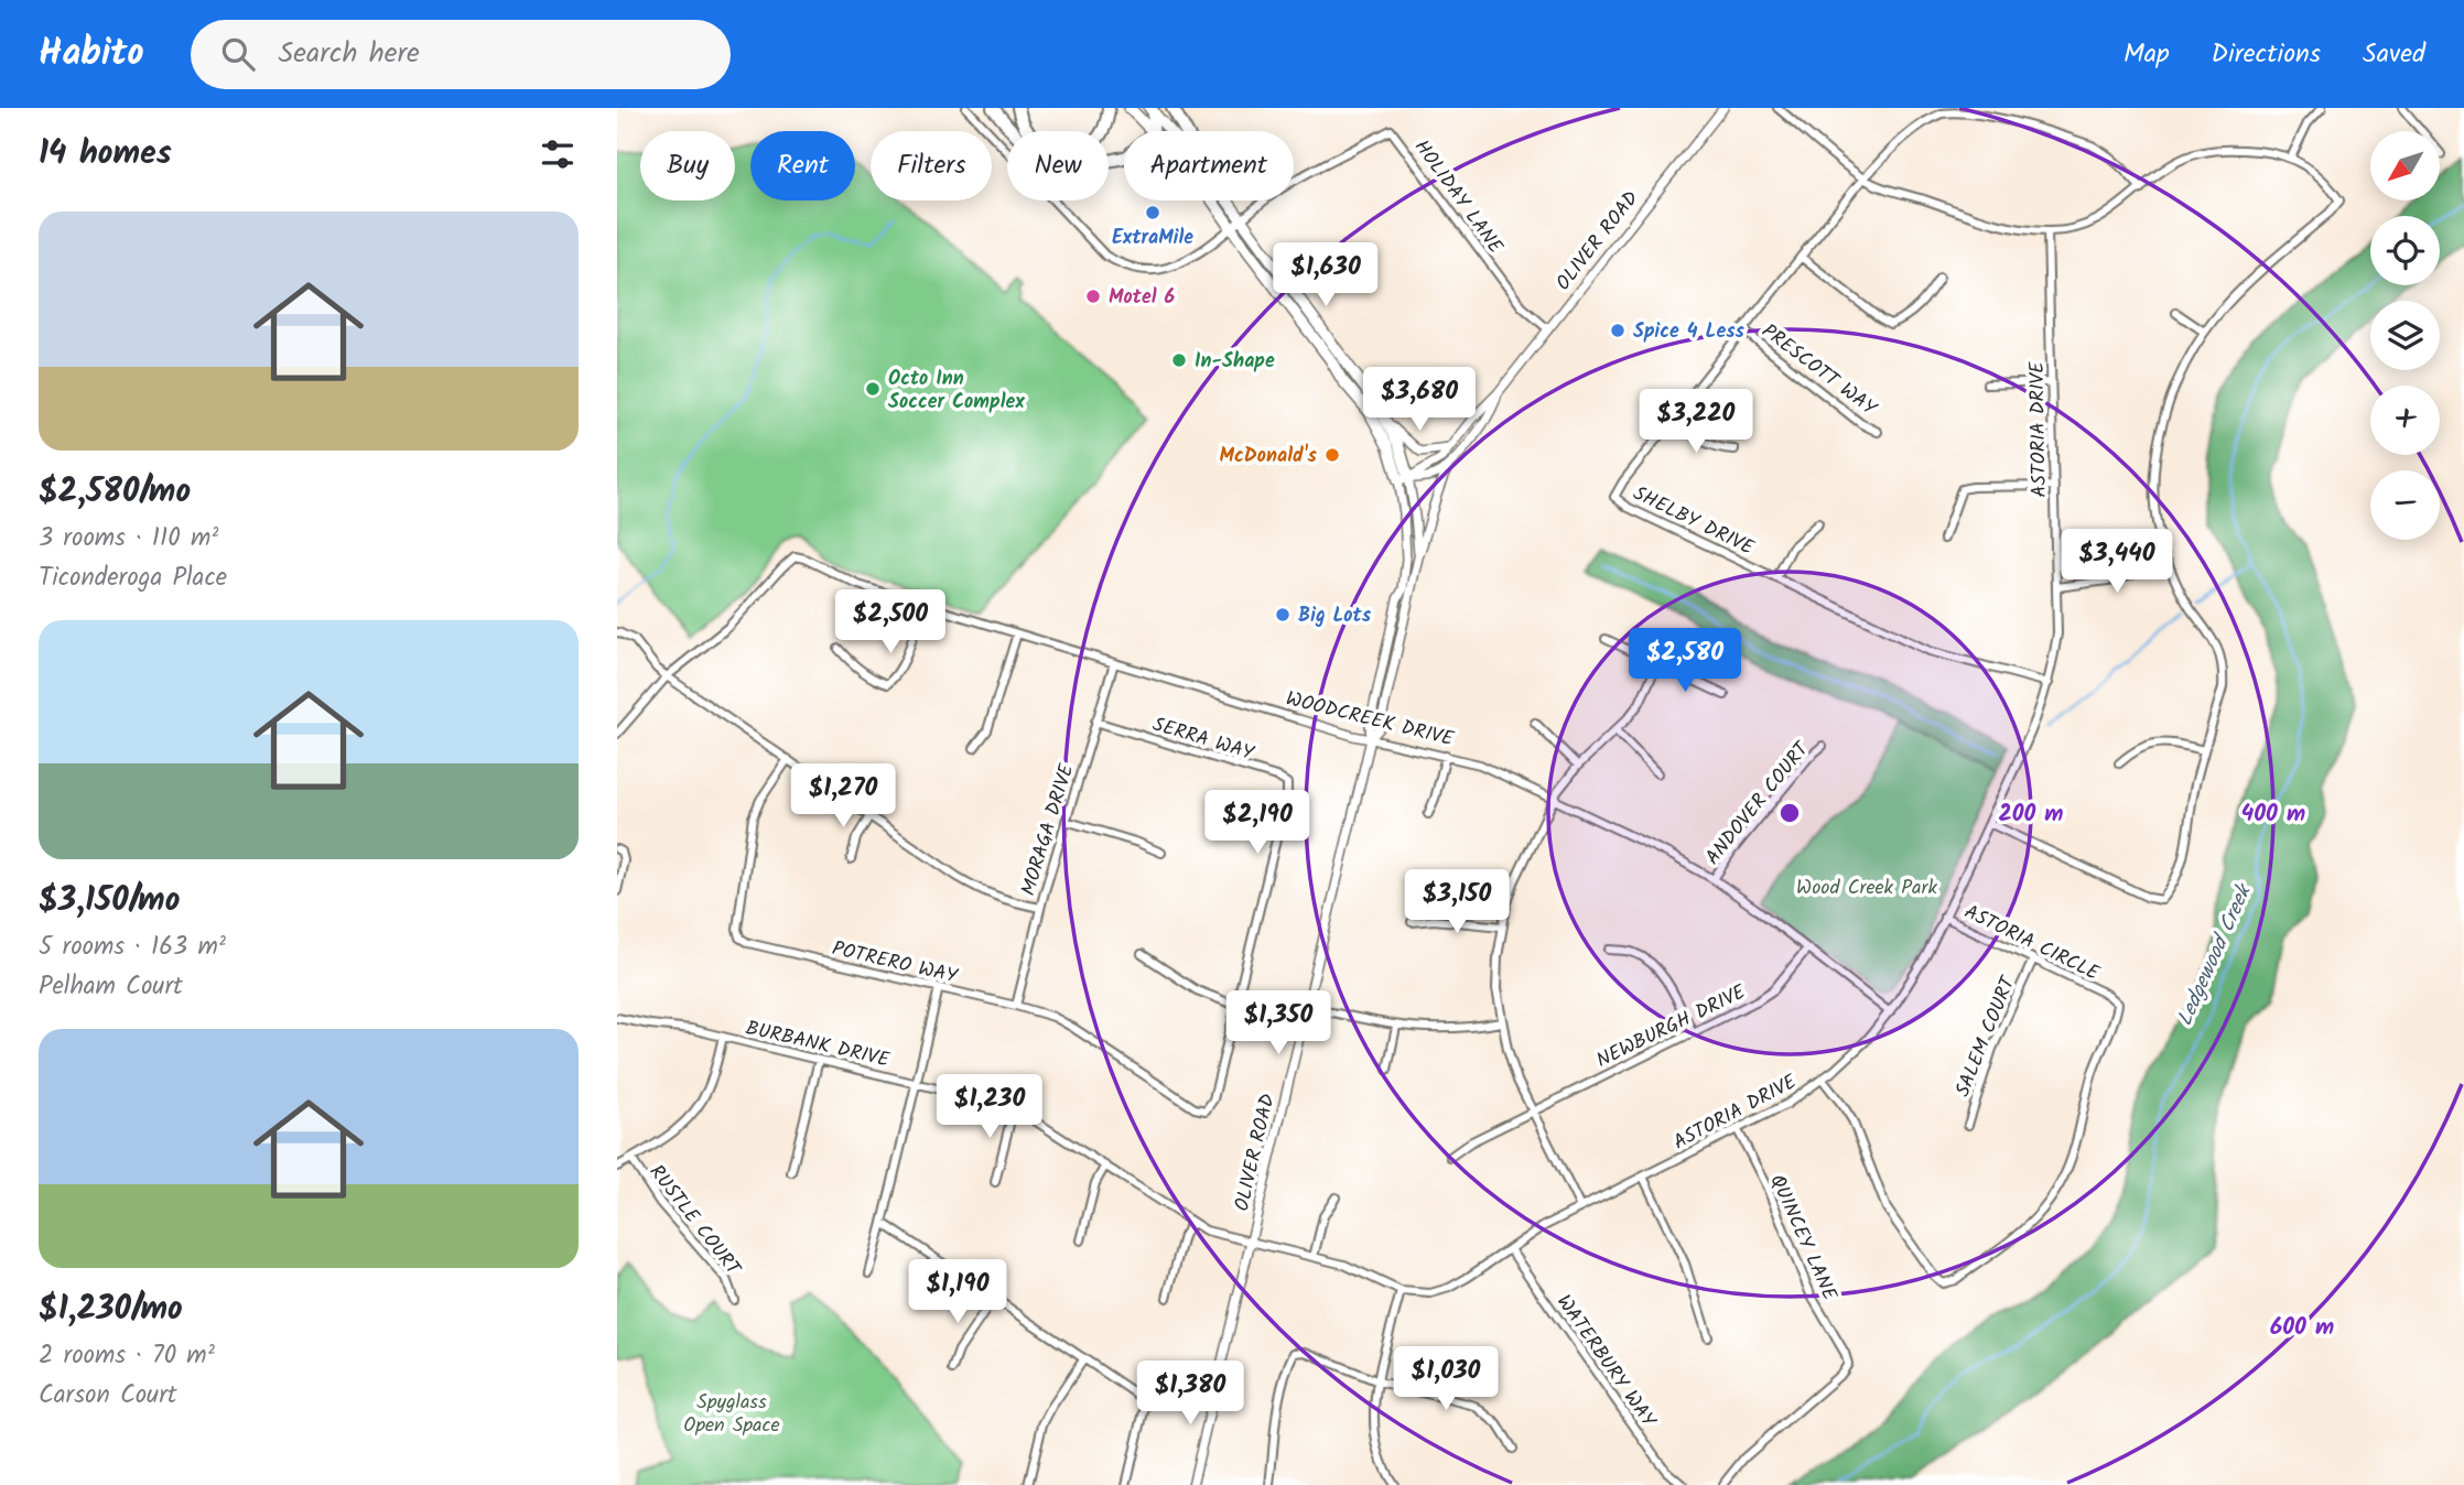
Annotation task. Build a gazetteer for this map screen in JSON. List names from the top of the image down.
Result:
{
  "streets": {
    "street": [
      "HOLIDAY LANE",
      "OLIVER ROAD",
      "PRESCOTT WAY",
      "ASTORIA DRIVE",
      "SHELBY DRIVE",
      "WOODCREEK DRIVE",
      "SERRA WAY",
      "ANDOVER COURT",
      "MORAGA DRIVE",
      "ASTORIA CIRCLE",
      "POTRERO WAY",
      "NEWBURGH DRIVE",
      "SALEM COURT",
      "BURBANK DRIVE",
      "RUSTLE COURT",
      "QUINCEY LANE",
      "WATERBURY WAY"
    ]
  },
  "crossings": [
    ["HOLIDAY LANE", "OLIVER ROAD"],
    ["OLIVER ROAD", "ASTORIA DRIVE"],
    ["OLIVER ROAD", "WOODCREEK DRIVE"],
    ["OLIVER ROAD", "BURBANK DRIVE"],
    ["PRESCOTT WAY", "SHELBY DRIVE"],
    ["ASTORIA DRIVE", "SHELBY DRIVE"],
    ["ASTORIA DRIVE", "WOODCREEK DRIVE"],
    ["ASTORIA DRIVE", "ASTORIA CIRCLE"],
    ["ASTORIA DRIVE", "BURBANK DRIVE"],
    ["ASTORIA DRIVE", "QUINCEY LANE"],
    ["ASTORIA DRIVE", "WATERBURY WAY"],
    ["WOODCREEK DRIVE", "ANDOVER COURT"],
    ["WOODCREEK DRIVE", "MORAGA DRIVE"],
    ["WOODCREEK DRIVE", "NEWBURGH DRIVE"],
    ["SERRA WAY", "MORAGA DRIVE"],
    ["SERRA WAY", "POTRERO WAY"],
    ["MORAGA DRIVE", "POTRERO WAY"],
    ["ASTORIA CIRCLE", "SALEM COURT"]
  ],
  "water": ["Ledgewood Creek"],
  "parks": ["Wood Creek Park", "Spyglass Open Space"],
  "places": [
    "ExtraMile",
    "Motel 6",
    "Spice 4 Less",
    "In-Shape",
    "Octo Inn Soccer Complex",
    "McDonald's",
    "Big Lots"
  ],
  "north": "bottom left",
  "page": {
    "header": "Habito",
    "search": "Search here",
    "nav": ["Map", "Directions", "Saved"],
    "heading": "14 homes",
    "map_buttons": ["+", "−"],
    "chip": [
      "Buy",
      "Rent",
      "Filters",
      "New",
      "Apartment"
    ],
    "list": [
      {
        "name": "$2,580/mo",
        "note": "3 rooms · 110 m² · Ticonderoga Place"
      },
      {
        "name": "$3,150/mo",
        "note": "5 rooms · 163 m² · Pelham Court"
      },
      {
        "name": "$1,230/mo",
        "note": "2 rooms · 70 m² · Carson Court"
      }
    ],
    "price": [
      "$1,630",
      "$3,680",
      "$3,220",
      "$3,440",
      "$2,500",
      "$2,580",
      "$1,270",
      "$2,190",
      "$3,150",
      "$1,350",
      "$1,230",
      "$1,190",
      "$1,030",
      "$1,380"
    ]
  },
  "rings": ["200 m", "400 m", "600 m"]
}
